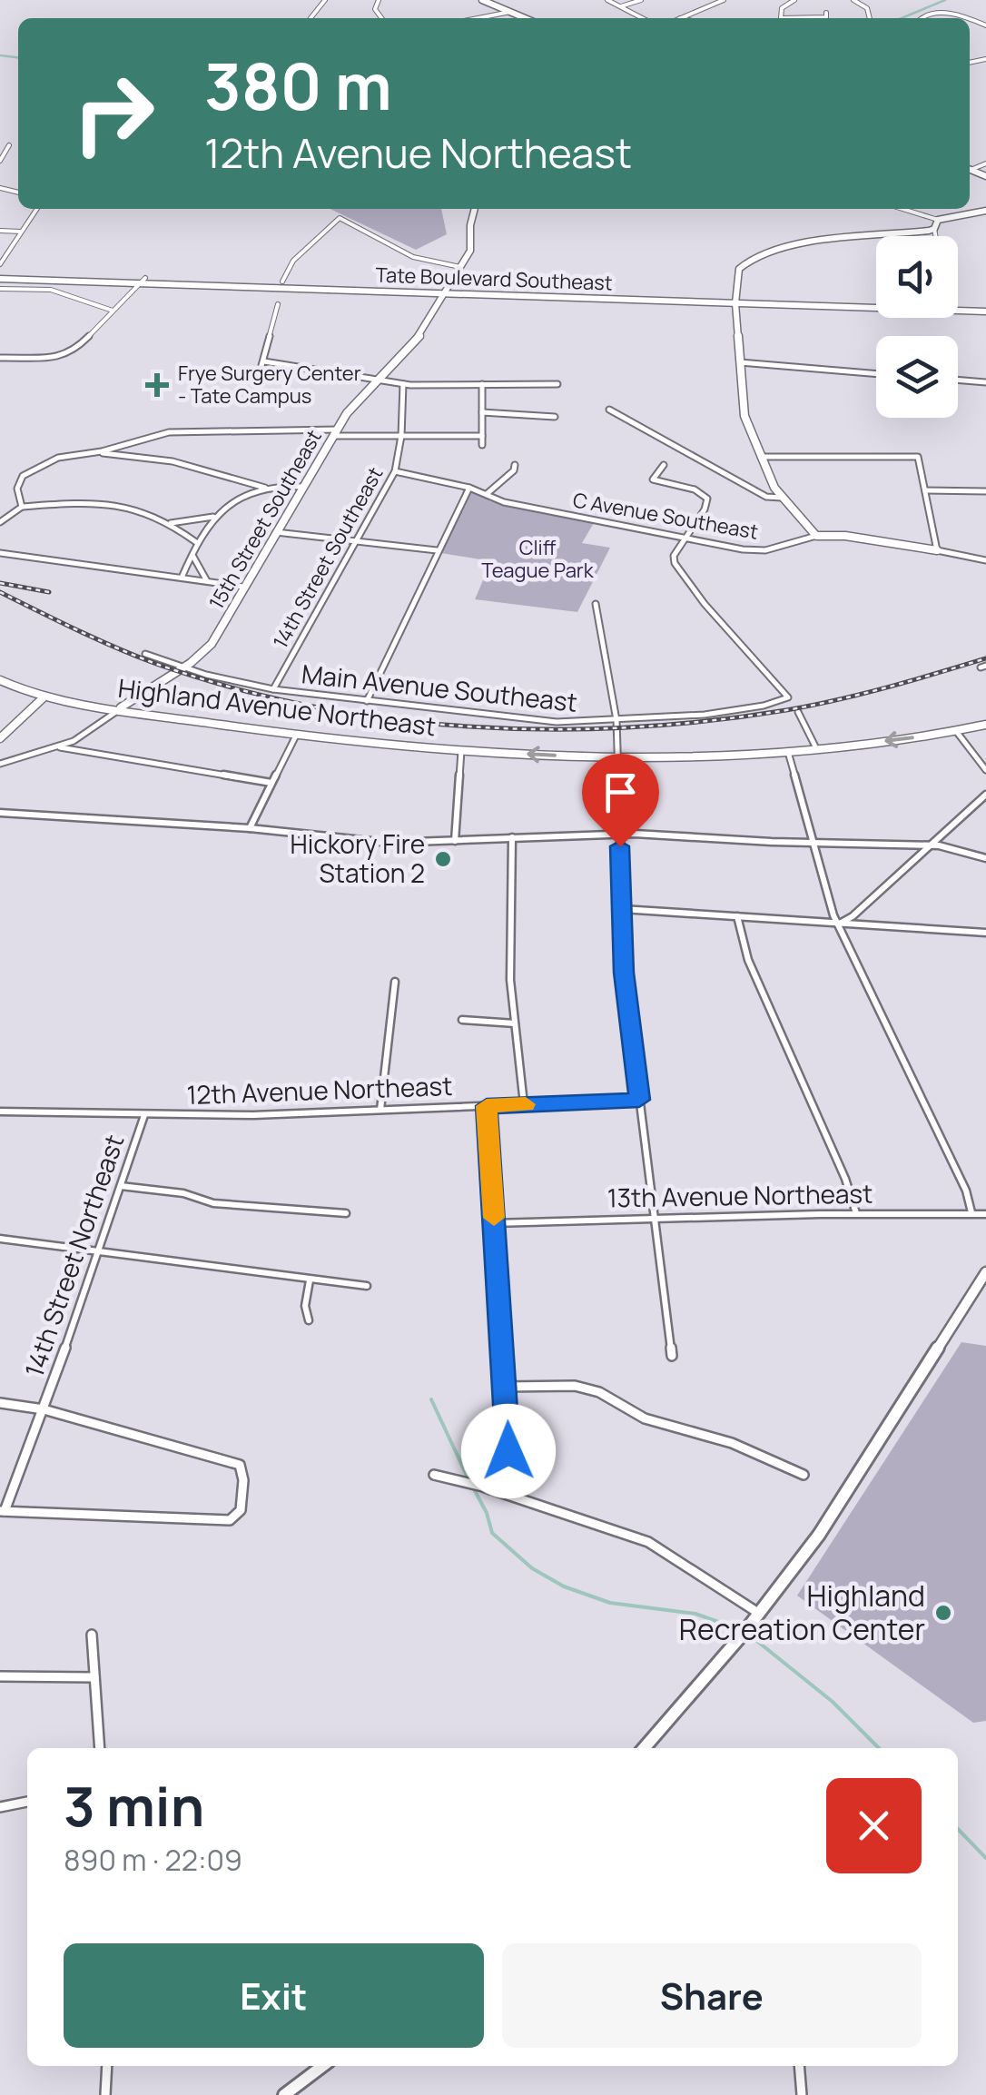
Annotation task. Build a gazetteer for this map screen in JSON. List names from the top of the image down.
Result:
{
  "streets": {
    "main road": ["Tate Boulevard Southeast"],
    "street": [
      "C Avenue Southeast",
      "15th Street Southeast",
      "14th Street Southeast",
      "Main Avenue Southeast",
      "Highland Avenue Northeast",
      "12th Avenue Northeast",
      "13th Avenue Northeast",
      "14th Street Northeast"
    ]
  },
  "crossings": [
    ["Tate Boulevard Southeast", "15th Street Southeast"],
    ["C Avenue Southeast", "14th Street Southeast"],
    ["C Avenue Southeast", "Main Avenue Southeast"],
    ["15th Street Southeast", "Main Avenue Southeast"],
    ["15th Street Southeast", "Highland Avenue Northeast"],
    ["14th Street Southeast", "Main Avenue Southeast"],
    ["12th Avenue Northeast", "14th Street Northeast"]
  ],
  "parks": ["Cliff Teague Park"],
  "places": {
    "health": ["Frye Surgery Center - Tate Campus"],
    "other": ["Hickory Fire Station 2", "Highland Recreation Center"]
  },
  "page": {
    "turn": ["380 m", "12th Avenue Northeast"],
    "heading": ["3 min", "890 m · 22:09"],
    "buttons": ["Exit", "Share"]
  }
}
